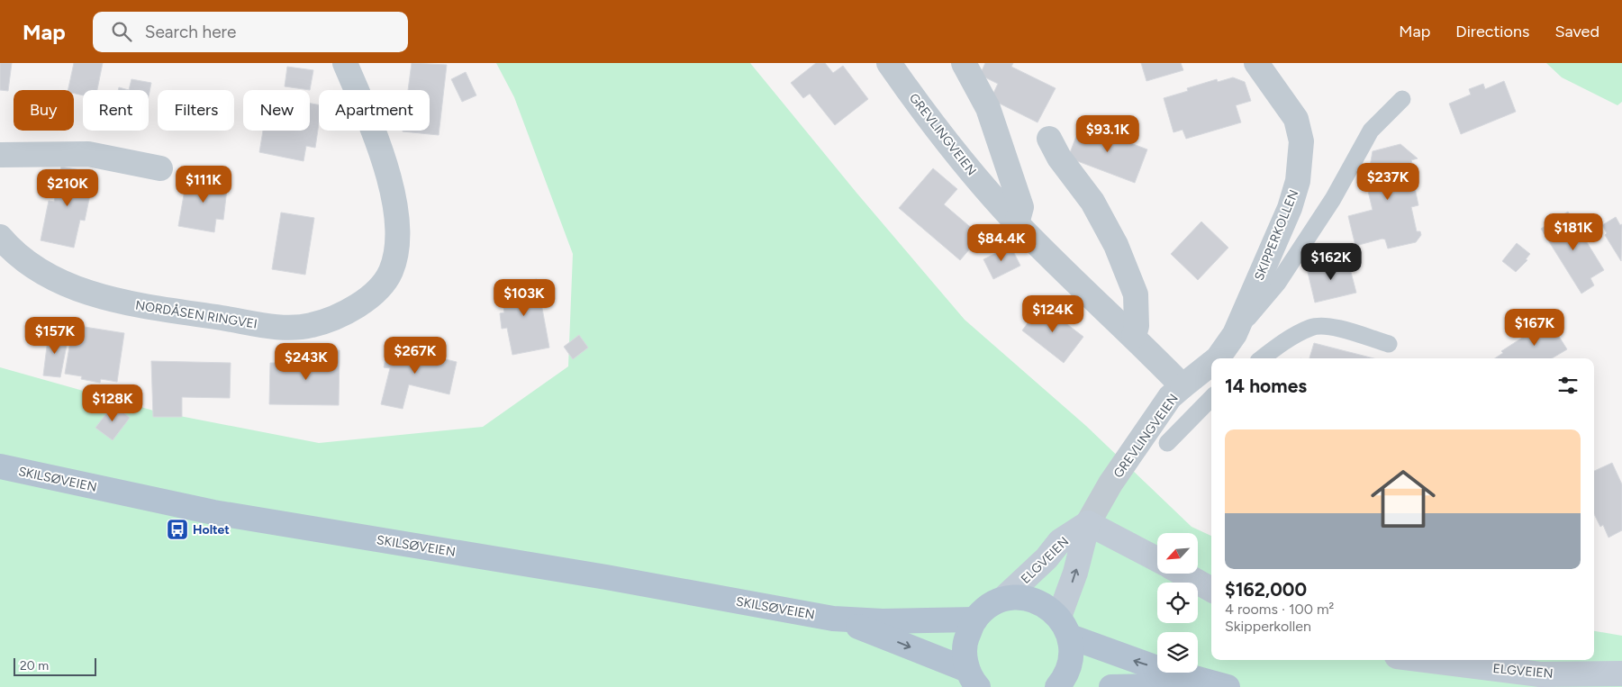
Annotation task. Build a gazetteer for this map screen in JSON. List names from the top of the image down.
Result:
{
  "streets": {
    "main road": ["SKILSØVEIEN", "ELGVEIEN"],
    "street": ["GREVLINGVEIEN", "SKIPPERKOLLEN", "NORDÅSEN RINGVEI"]
  },
  "crossings": [
    ["GREVLINGVEIEN", "SKIPPERKOLLEN"],
    ["GREVLINGVEIEN", "ELGVEIEN"]
  ],
  "places": {
    "bus stop": ["Holtet"]
  },
  "scale_bar": "20 m",
  "north": "bottom left",
  "page": {
    "header": "Map",
    "search": "Search here",
    "nav": ["Map", "Directions", "Saved"],
    "chip": [
      "Buy",
      "Rent",
      "Filters",
      "New",
      "Apartment"
    ],
    "price": [
      "$93.1K",
      "$237K",
      "$111K",
      "$210K",
      "$181K",
      "$84.4K",
      "$162K",
      "$103K",
      "$124K",
      "$167K",
      "$157K",
      "$267K",
      "$243K",
      "$128K"
    ],
    "heading": "14 homes",
    "list": [
      {
        "name": "$162,000",
        "note": "4 rooms · 100 m² · Skipperkollen"
      }
    ],
    "scale": "20 m"
  }
}
